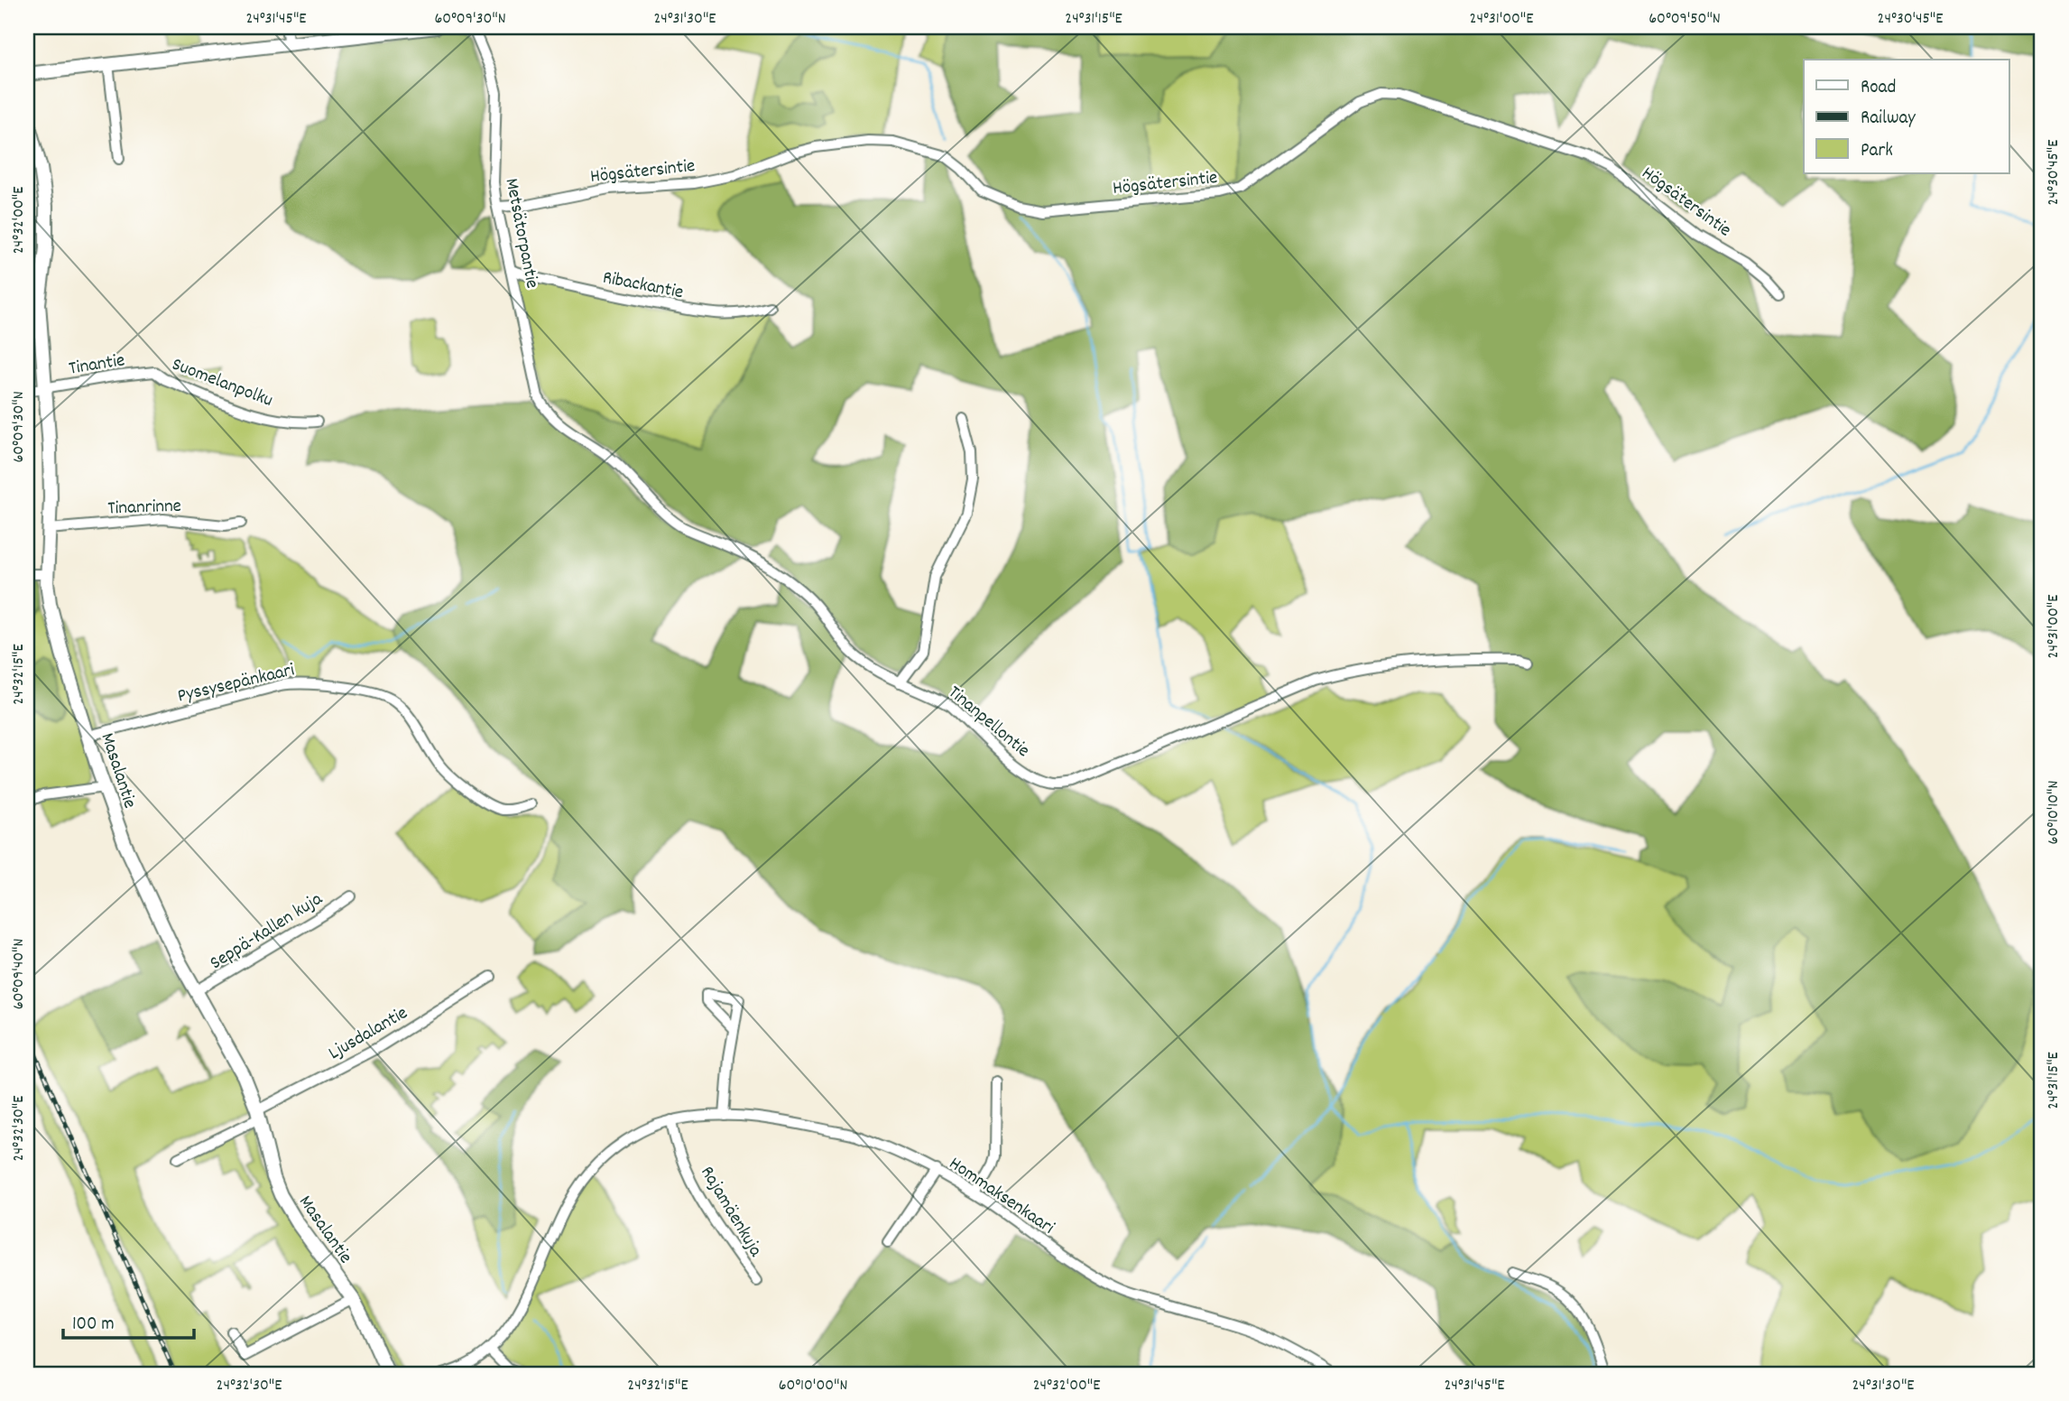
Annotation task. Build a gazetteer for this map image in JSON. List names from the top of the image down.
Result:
{
  "streets": {
    "street": [
      "Högsätersintie",
      "Metsätorpantie",
      "Ribackantie",
      "Tinantie",
      "Suomelanpolku",
      "Tinanrinne",
      "Pyssysepänkaari",
      "Tinanpellontie",
      "Masalantie",
      "Seppä-Kallen kuja",
      "Ljusdalantie",
      "Hommaksenkaari",
      "Rajamäenkuja"
    ]
  },
  "crossings": [
    ["Högsätersintie", "Metsätorpantie"],
    ["Metsätorpantie", "Ribackantie"],
    ["Metsätorpantie", "Tinanpellontie"],
    ["Tinantie", "Suomelanpolku"],
    ["Tinantie", "Masalantie"],
    ["Tinanrinne", "Masalantie"],
    ["Pyssysepänkaari", "Masalantie"],
    ["Masalantie", "Seppä-Kallen kuja"],
    ["Masalantie", "Ljusdalantie"],
    ["Hommaksenkaari", "Rajamäenkuja"]
  ],
  "legend": ["Road", "Railway", "Park"],
  "scale_bar": "100 m",
  "coordinates": [
    "24°31'45\"E",
    "60°09'30\"N",
    "24°31'30\"E",
    "24°31'15\"E",
    "24°31'00\"E",
    "60°09'50\"N",
    "24°30'45\"E",
    "24°32'00\"E",
    "24°32'15\"E",
    "60°10'10\"N",
    "60°09'40\"N",
    "24°32'30\"E",
    "60°10'00\"N"
  ]
}
